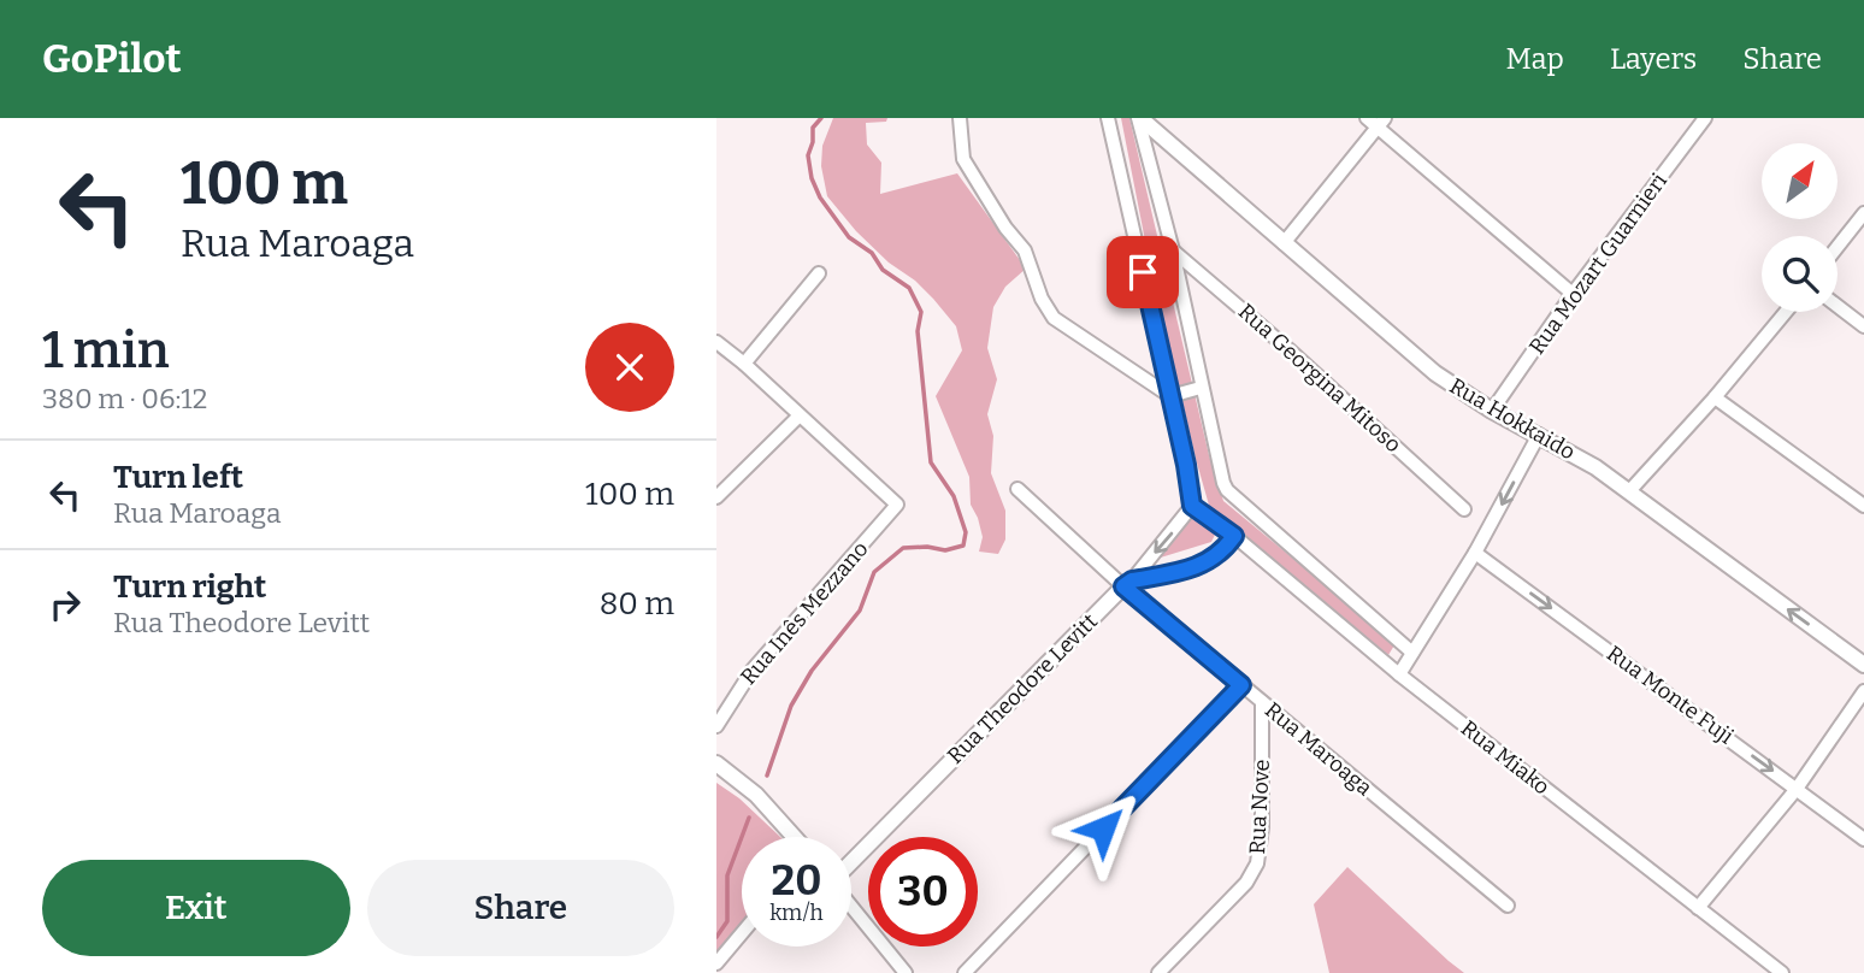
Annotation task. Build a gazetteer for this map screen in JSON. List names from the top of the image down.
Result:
{
  "streets": {
    "street": [
      "Rua Mozart Guarnieri",
      "Rua Georgina Mitoso",
      "Rua Hokkaido",
      "Rua Inês Mezzano",
      "Rua Theodore Levitt",
      "Rua Monte Fuji",
      "Rua Maroaga",
      "Rua Miako",
      "Rua Nove"
    ]
  },
  "crossings": [
    ["Rua Mozart Guarnieri", "Rua Hokkaido"],
    ["Rua Theodore Levitt", "Rua Maroaga"],
    ["Rua Maroaga", "Rua Nove"]
  ],
  "one_way": ["Rua Monte Fuji"],
  "north": "top right",
  "page": {
    "header": "GoPilot",
    "nav": ["Map", "Layers", "Share"],
    "turn": ["100 m", "Rua Maroaga"],
    "heading": ["1 min", "380 m · 06:12"],
    "list": [
      {
        "name": "Turn left",
        "note": "Rua Maroaga",
        "value": "100 m"
      },
      {
        "name": "Turn right",
        "note": "Rua Theodore Levitt",
        "value": "80 m"
      }
    ],
    "speed": "20 km/h",
    "limit": "30",
    "buttons": ["Exit", "Share"]
  }
}
